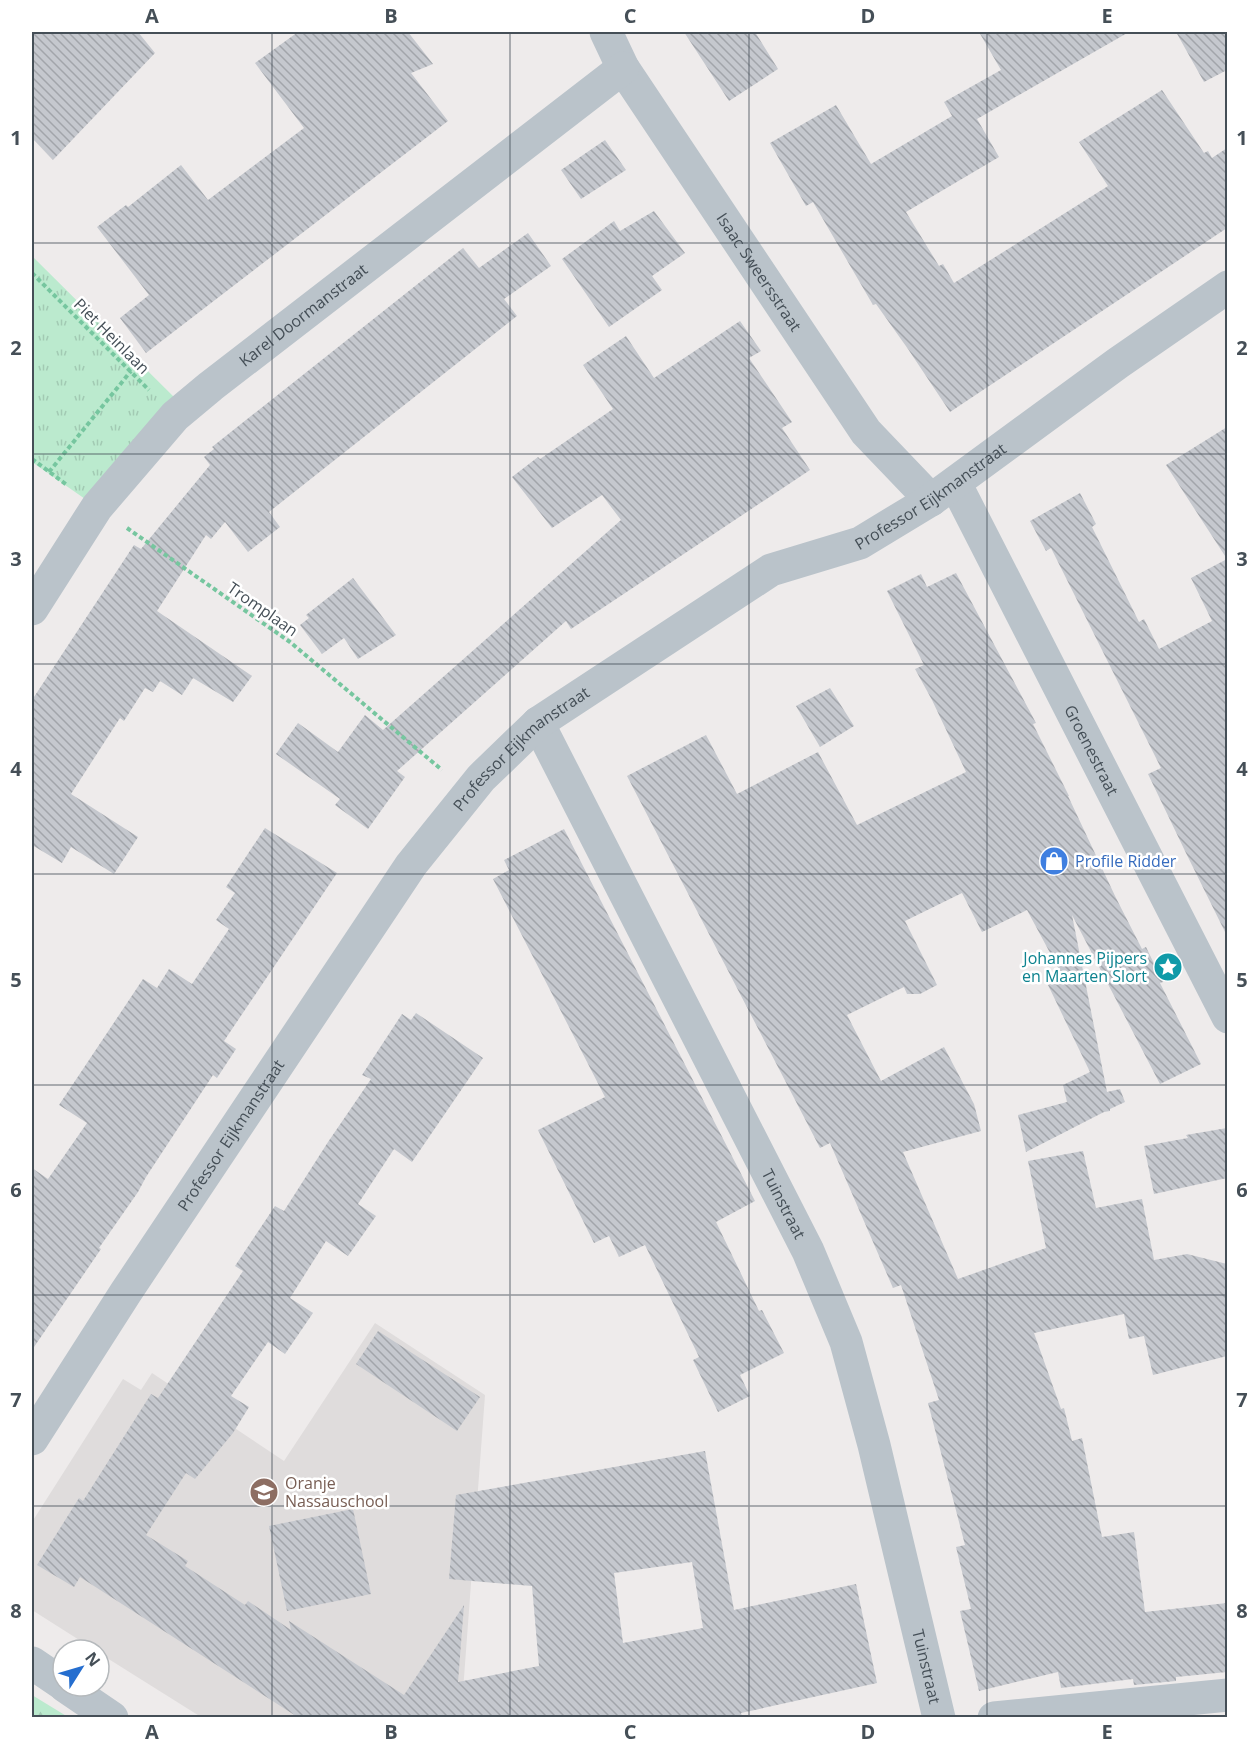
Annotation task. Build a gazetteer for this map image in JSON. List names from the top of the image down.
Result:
{
  "streets": {
    "street": [
      "Isaac Sweersstraat",
      "Karel Doormanstraat",
      "Professor Eijkmanstraat",
      "Groenestraat",
      "Tuinstraat"
    ],
    "path": ["Piet Heinlaan", "Tromplaan"]
  },
  "crossings": [
    ["Isaac Sweersstraat", "Karel Doormanstraat"],
    ["Isaac Sweersstraat", "Professor Eijkmanstraat"],
    ["Isaac Sweersstraat", "Groenestraat"],
    ["Karel Doormanstraat", "Piet Heinlaan"],
    ["Karel Doormanstraat", "Tromplaan"],
    ["Professor Eijkmanstraat", "Tromplaan"],
    ["Professor Eijkmanstraat", "Groenestraat"],
    ["Professor Eijkmanstraat", "Tuinstraat"]
  ],
  "places": {
    "shop": ["Profile Ridder"],
    "place": ["Johannes Pijpers en Maarten Slort"],
    "school or university": ["Oranje Nassauschool"]
  },
  "north": "top right",
  "grid": {
    "columns": [
      "A",
      "B",
      "C",
      "D",
      "E"
    ],
    "rows": [
      "1",
      "2",
      "3",
      "4",
      "5",
      "6",
      "7",
      "8"
    ]
  }
}
